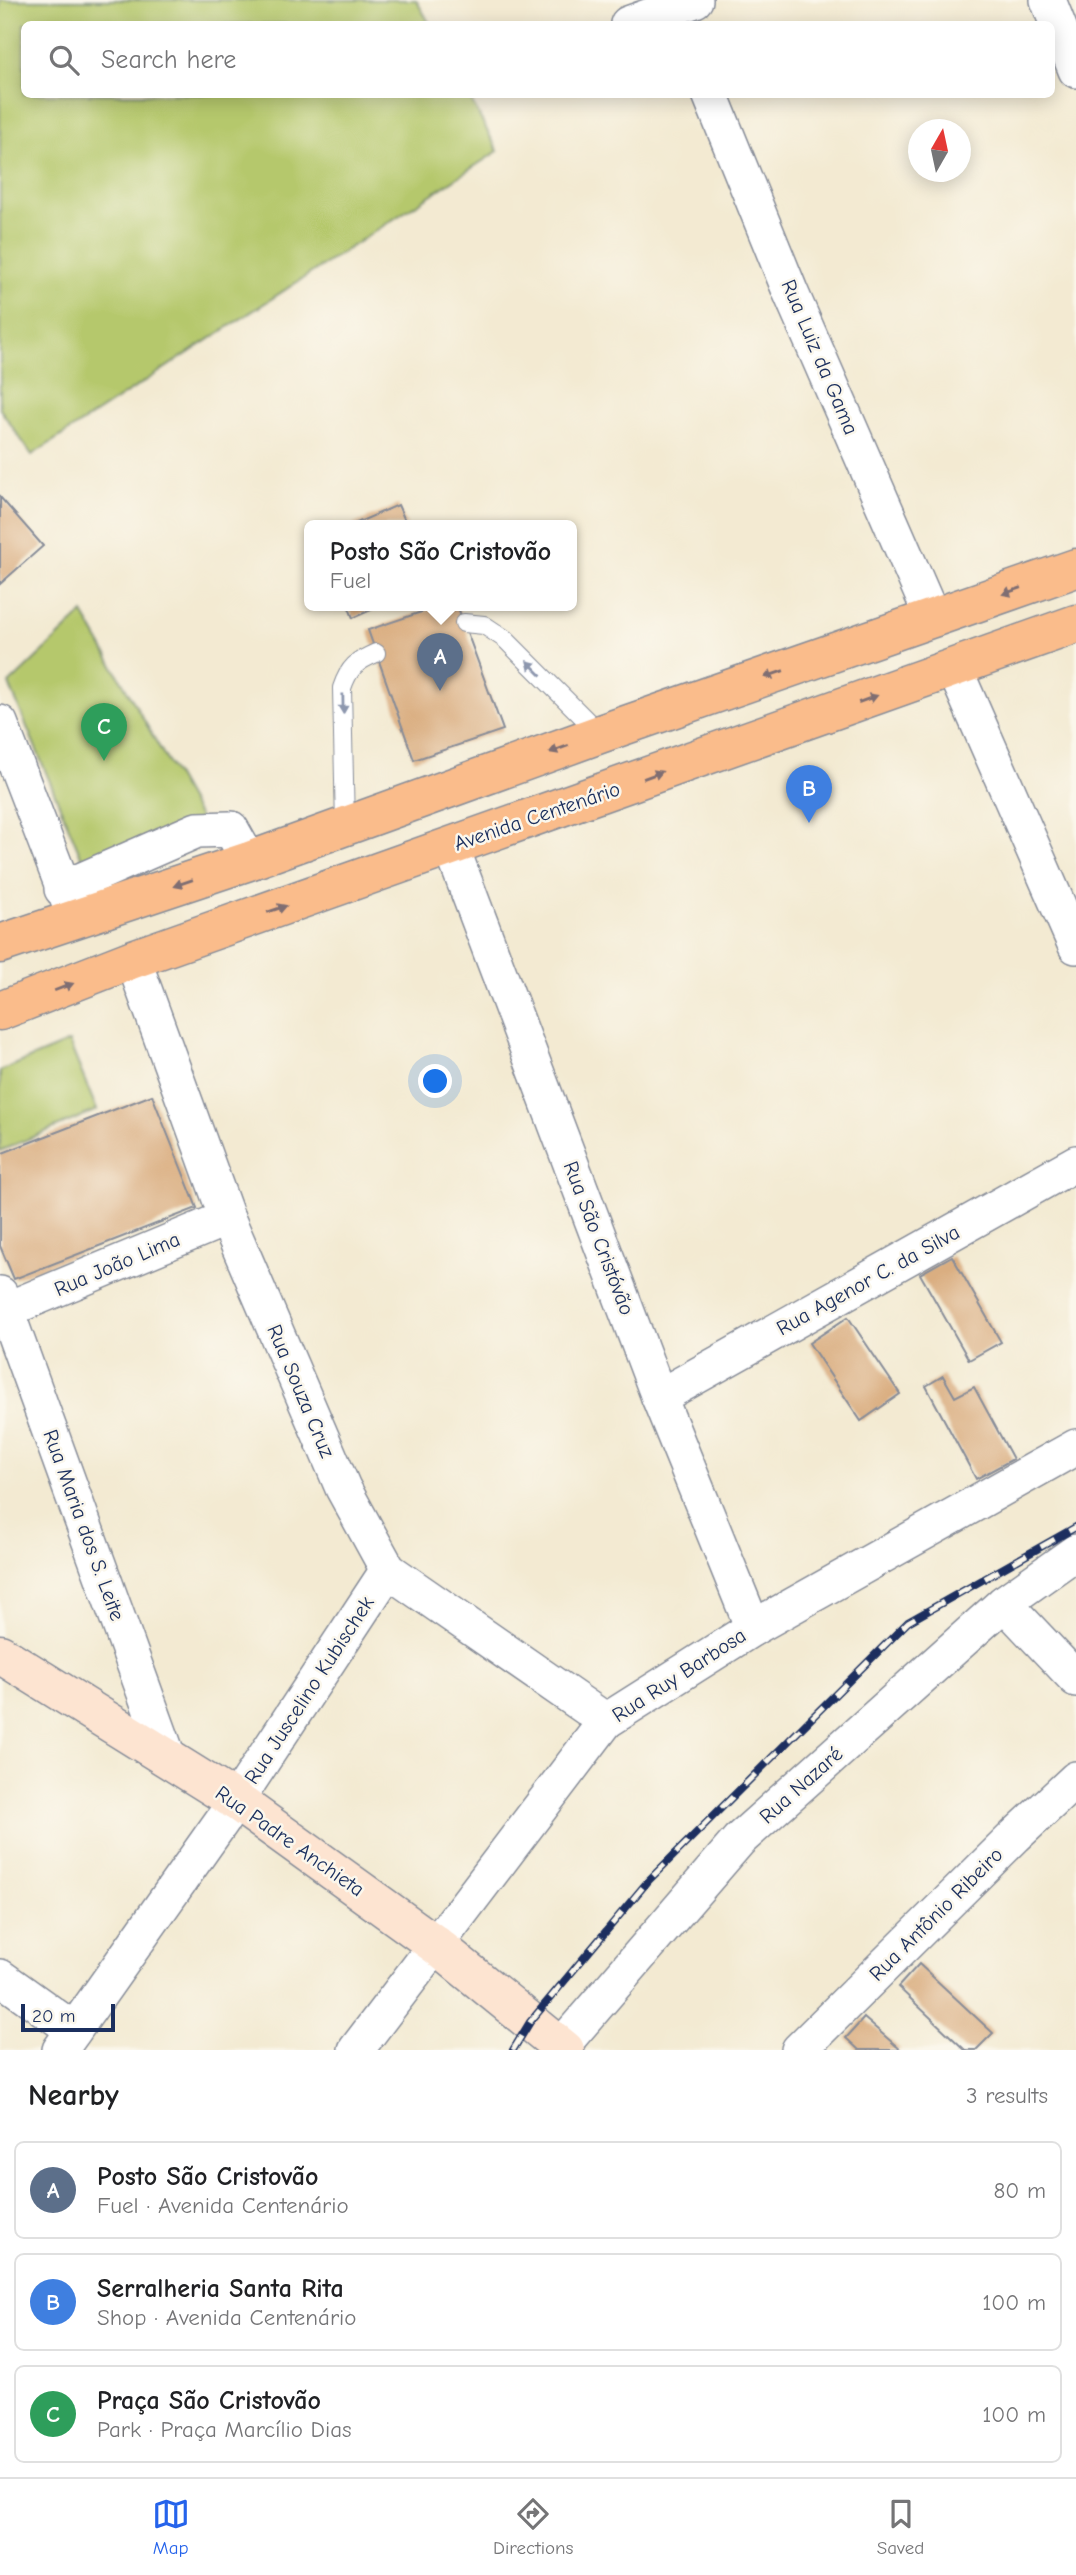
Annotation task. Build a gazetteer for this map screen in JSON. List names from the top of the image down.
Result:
{
  "streets": {
    "main road": ["Avenida Centenário"],
    "street": [
      "Rua Luiz da Gama",
      "Rua São Cristóvão",
      "Rua João Lima",
      "Rua Agenor C. da Silva",
      "Rua Souza Cruz",
      "Rua Maria dos S. Leite",
      "Rua Ruy Barbosa",
      "Rua Juscelino Kubischek",
      "Rua Nazaré",
      "Rua Padre Anchieta",
      "Rua Antônio Ribeiro"
    ]
  },
  "crossings": [
    ["Avenida Centenário", "Rua São Cristóvão"],
    ["Avenida Centenário", "Rua Souza Cruz"],
    ["Rua São Cristóvão", "Rua Agenor C. da Silva"],
    ["Rua São Cristóvão", "Rua Ruy Barbosa"],
    ["Rua João Lima", "Rua Souza Cruz"],
    ["Rua João Lima", "Rua Maria dos S. Leite"],
    ["Rua Souza Cruz", "Rua Ruy Barbosa"],
    ["Rua Souza Cruz", "Rua Juscelino Kubischek"],
    ["Rua Maria dos S. Leite", "Rua Padre Anchieta"],
    ["Rua Ruy Barbosa", "Rua Padre Anchieta"],
    ["Rua Juscelino Kubischek", "Rua Padre Anchieta"],
    ["Rua Nazaré", "Rua Padre Anchieta"]
  ],
  "scale_bar": "20 m",
  "north": "top",
  "page": {
    "search": "Search here",
    "popup": ["Posto São Cristovão", "Fuel"],
    "pins": ["A", "C", "B"],
    "scale": "20 m",
    "heading": ["Nearby", "3 results"],
    "list": [
      {
        "mark": "A",
        "name": "Posto São Cristovão",
        "note": "Fuel · Avenida Centenário",
        "value": "80 m"
      },
      {
        "mark": "B",
        "name": "Serralheria Santa Rita",
        "note": "Shop · Avenida Centenário",
        "value": "100 m"
      },
      {
        "mark": "C",
        "name": "Praça São Cristovão",
        "note": "Park · Praça Marcílio Dias",
        "value": "100 m"
      }
    ],
    "nav": ["Map", "Directions", "Saved"]
  }
}
